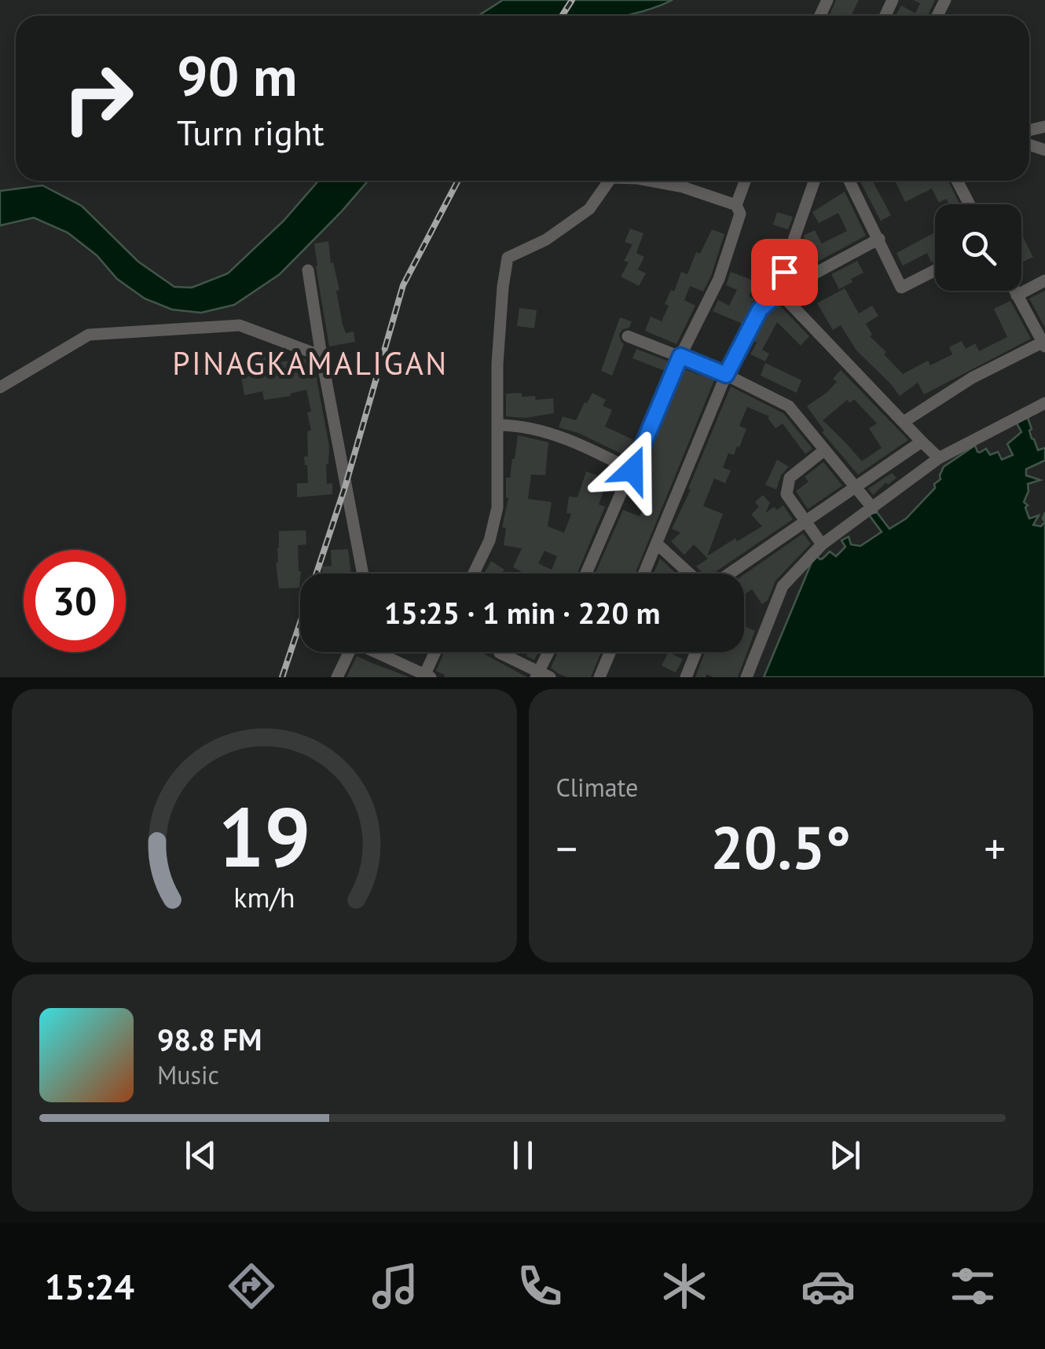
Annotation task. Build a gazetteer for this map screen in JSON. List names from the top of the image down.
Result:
{
  "districts": ["PINAGKAMALIGAN"],
  "page": {
    "turn": ["90 m", "Turn right"],
    "limit": "30",
    "trip": "15:25 · 1 min · 220 m",
    "tile": "Climate",
    "heat": ["−", "20.5°", "+"],
    "song": ["98.8 FM", "Music"],
    "tabs": "15:24",
    "gauge": ["19", "km/h"]
  }
}
